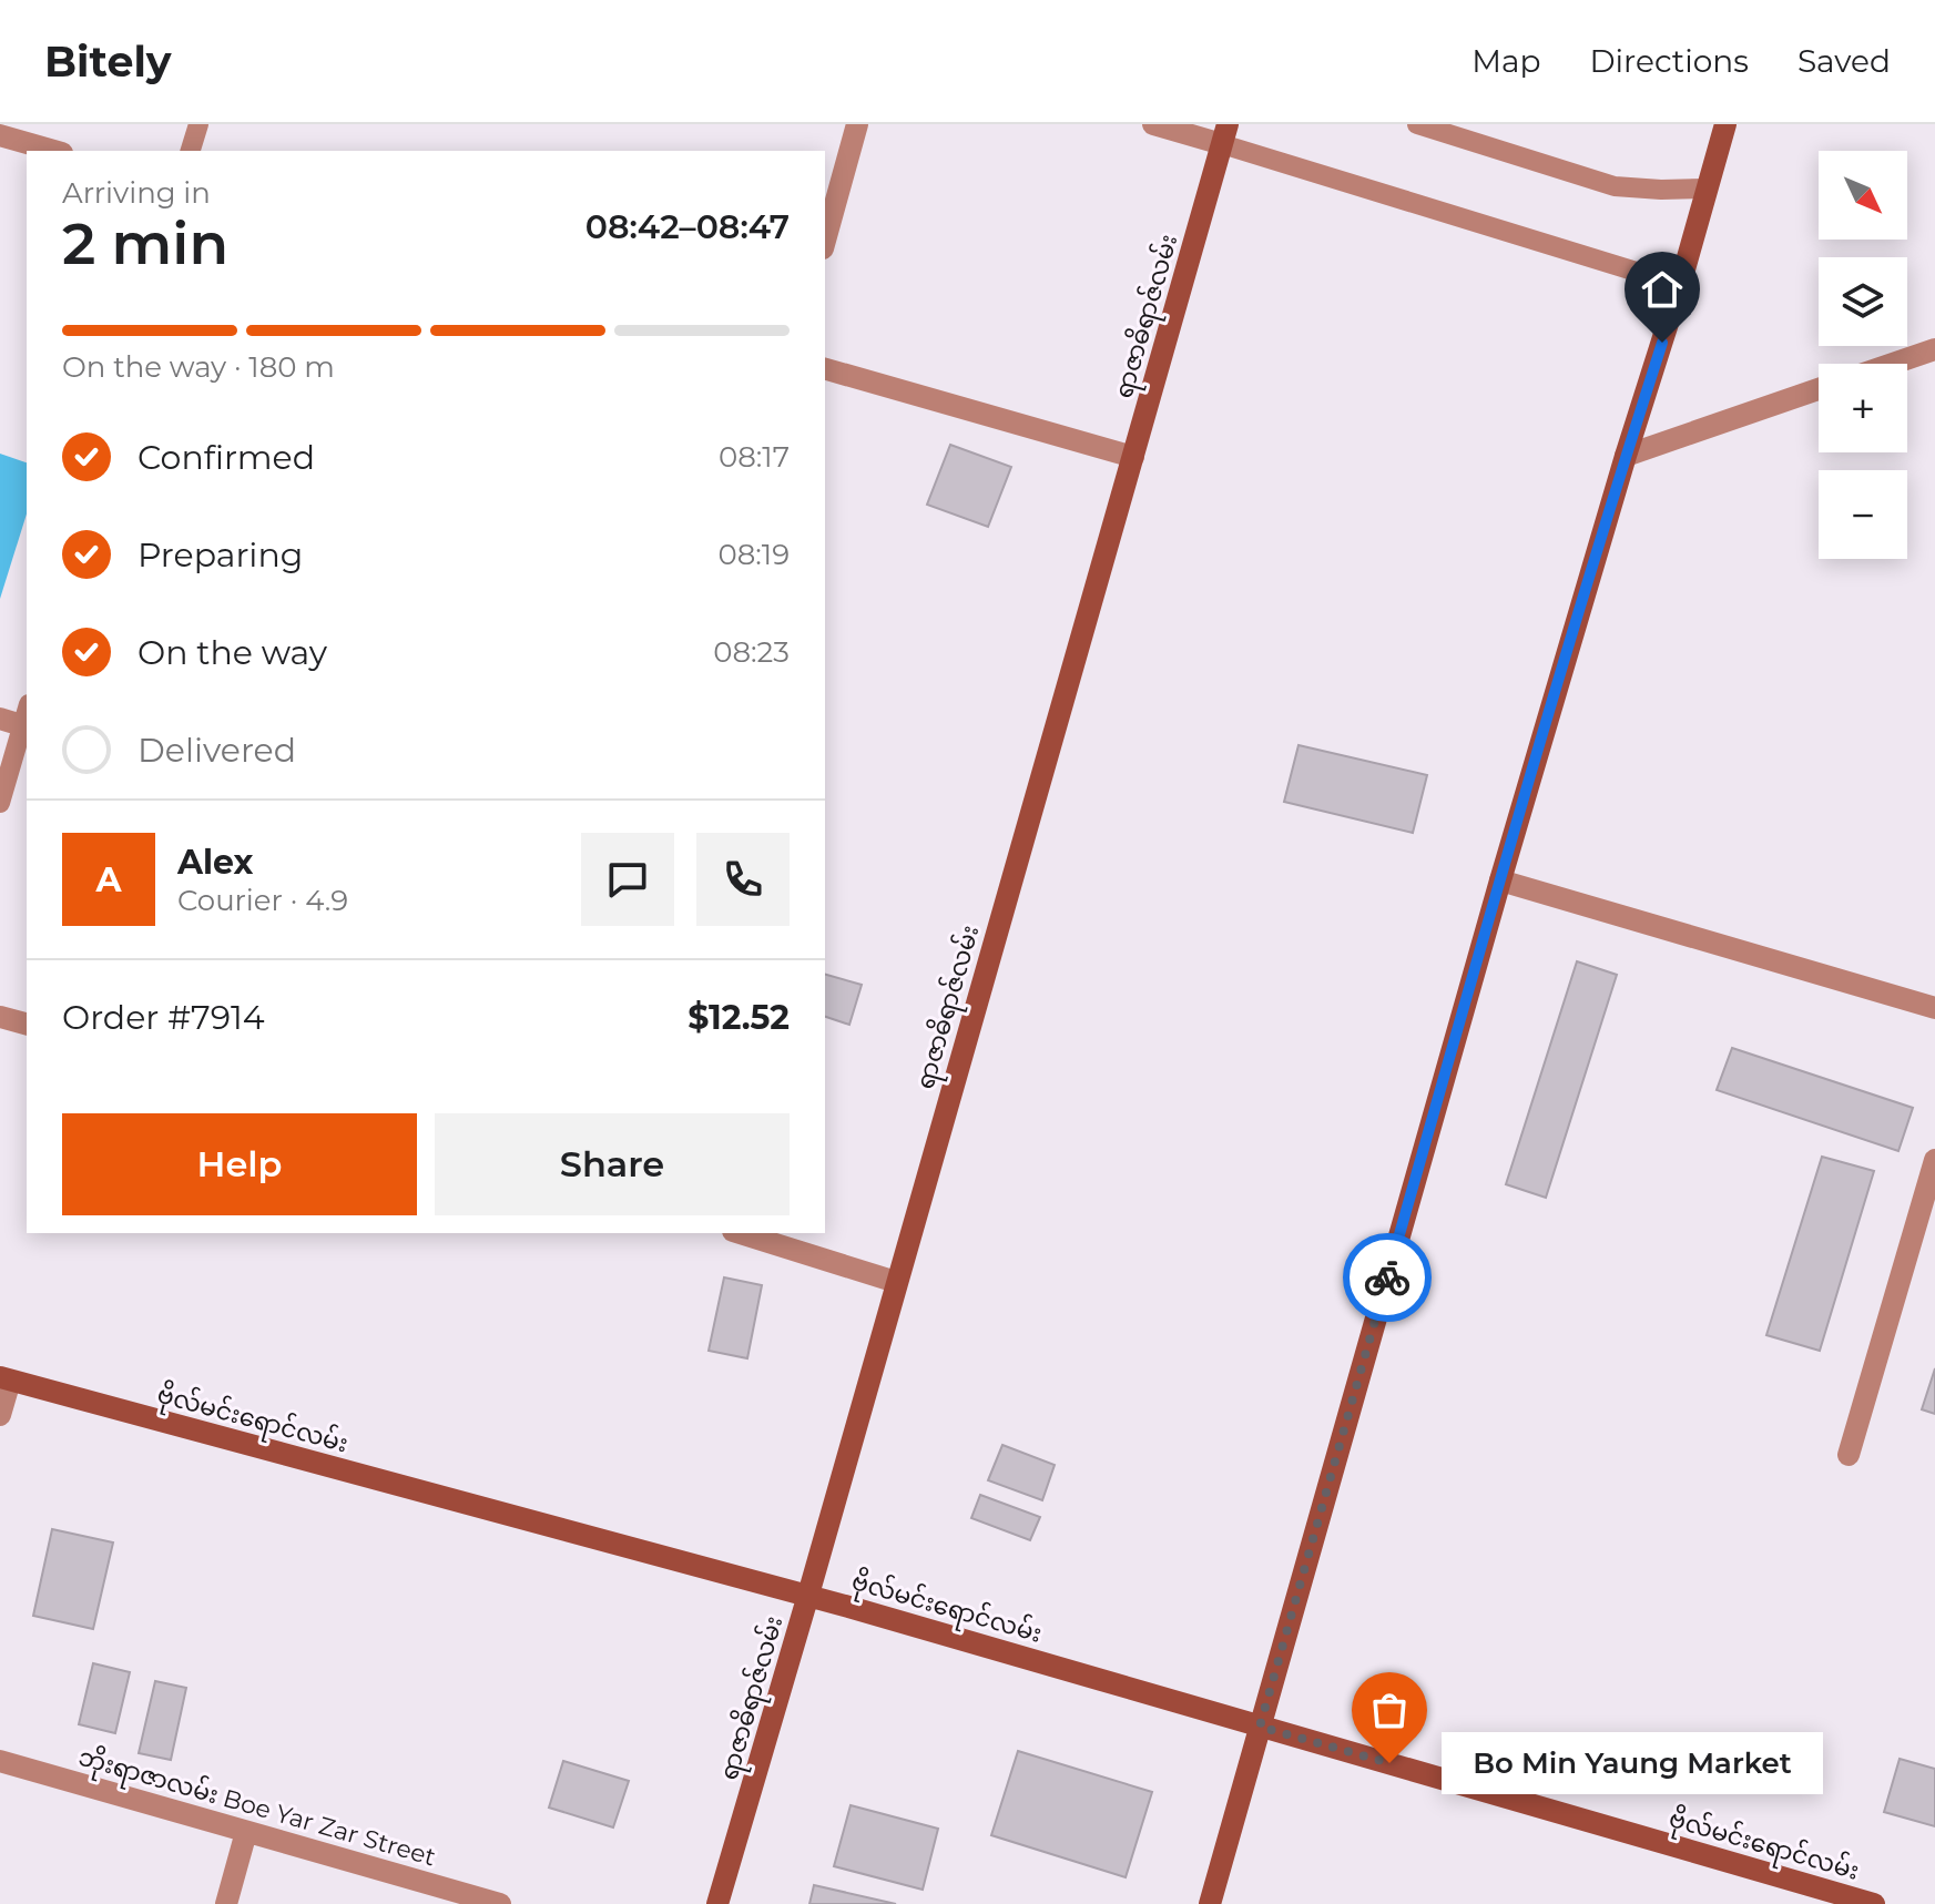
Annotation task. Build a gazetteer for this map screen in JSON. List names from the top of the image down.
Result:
{
  "streets": {
    "street": ["ရာဇာဓိရာဇ်လမ်း", "ဗိုလ်မင်းရောင်လမ်း", "ဘိုးရာဇာလမ်း Boe Yar Zar Street"]
  },
  "crossings": [
    ["ရာဇာဓိရာဇ်လမ်း", "ဗိုလ်မင်းရောင်လမ်း"]
  ],
  "places": ["Bo Min Yaung Market"],
  "north": "bottom right",
  "page": {
    "header": "Bitely",
    "nav": ["Map", "Directions", "Saved"],
    "map_buttons": ["+", "−"],
    "heading": ["2 min", "Arriving in", "08:42–08:47"],
    "panel": [
      "Alex",
      "Courier · 4.9",
      "Order #7914",
      "$12.52"
    ],
    "bar": "On the way · 180 m",
    "list": [
      ["Confirmed", "08:17"],
      ["Preparing", "08:19"],
      ["On the way", "08:23"],
      "Delivered"
    ],
    "round": "A",
    "buttons": ["Help", "Share"],
    "bubble": "Bo Min Yaung Market"
  }
}
